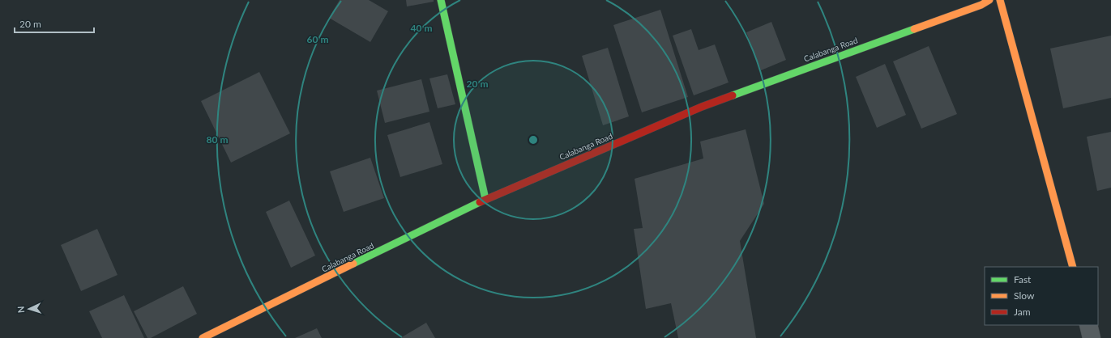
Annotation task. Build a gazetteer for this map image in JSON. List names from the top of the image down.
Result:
{
  "streets": {
    "main road": ["Calabanga Road"]
  },
  "legend": ["Fast", "Slow", "Jam"],
  "scale_bar": "20 m",
  "north": "left",
  "rings": [
    "40 m",
    "60 m",
    "20 m",
    "80 m"
  ]
}
